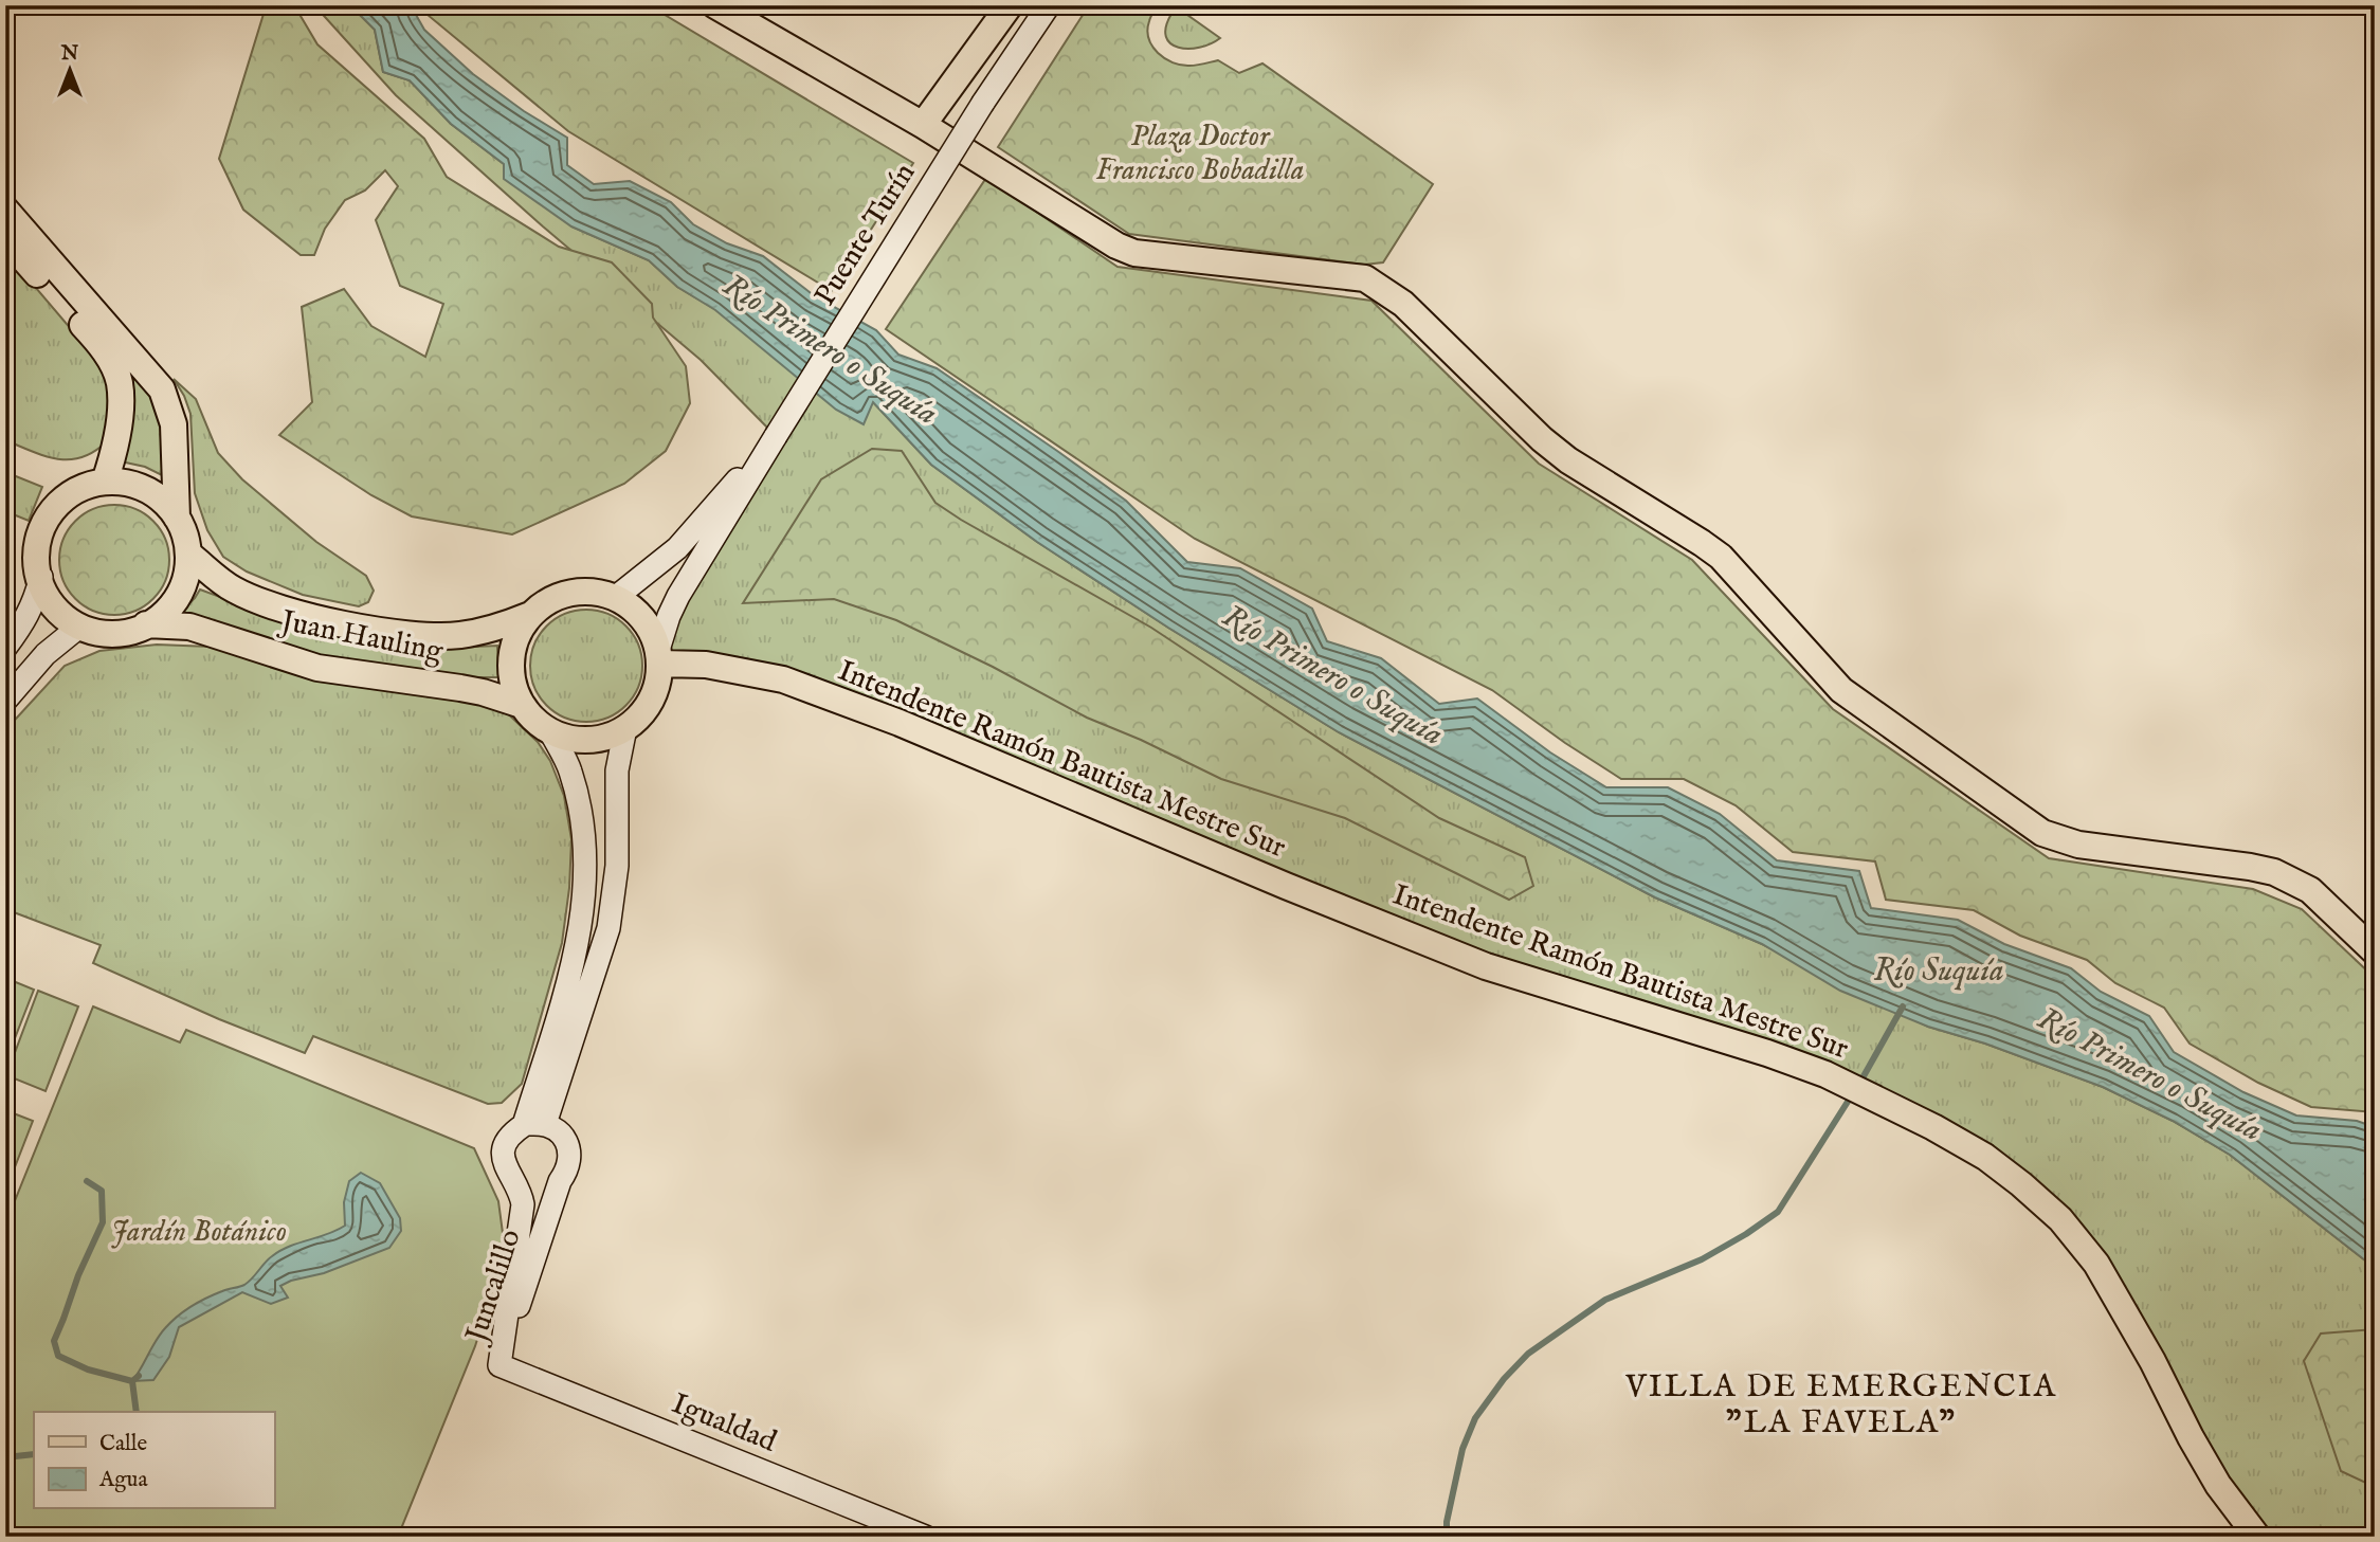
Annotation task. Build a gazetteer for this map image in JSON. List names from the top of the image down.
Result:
{
  "streets": {
    "main road": [
      "Puente Turín",
      "Juan Hauling",
      "Intendente Ramón Bautista Mestre Sur",
      "Juncalillo",
      "Igualdad"
    ]
  },
  "crossings": [
    ["Puente Turín", "Juan Hauling"],
    ["Puente Turín", "Intendente Ramón Bautista Mestre Sur"],
    ["Puente Turín", "Juncalillo"],
    ["Juan Hauling", "Intendente Ramón Bautista Mestre Sur"],
    ["Juan Hauling", "Juncalillo"],
    ["Intendente Ramón Bautista Mestre Sur", "Juncalillo"],
    ["Juncalillo", "Igualdad"]
  ],
  "districts": ["VILLA DE EMERGENCIA \"LA FAVELA\""],
  "water": ["Río Primero o Suquía", "Río Suquía"],
  "parks": ["Plaza Doctor Francisco Bobadilla", "Jardín Botánico"],
  "legend": ["Calle", "Agua"],
  "north": "top"
}
